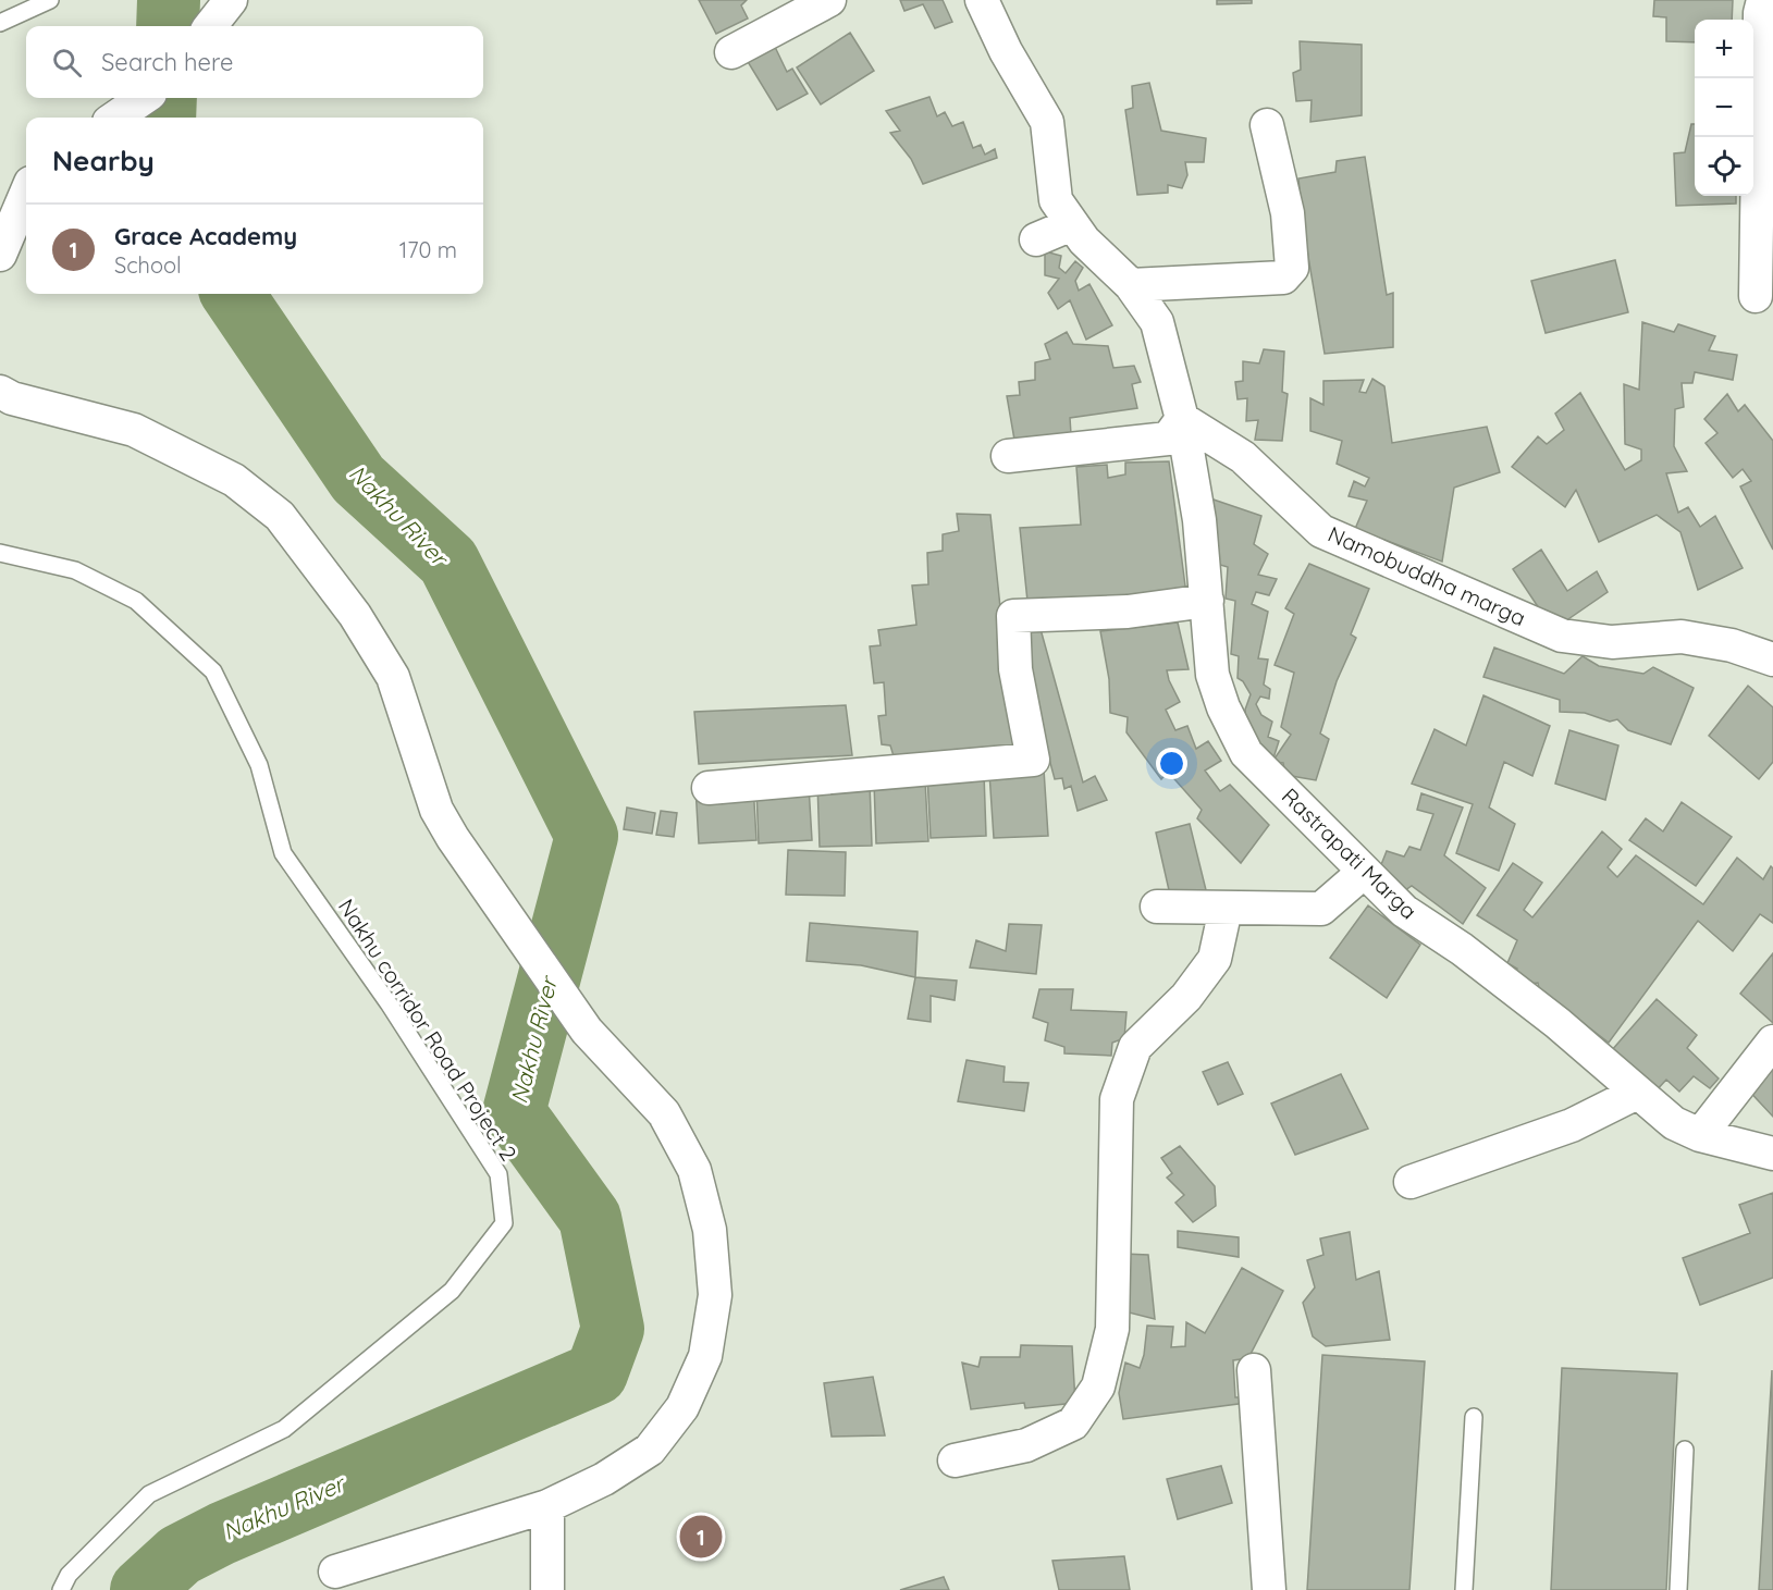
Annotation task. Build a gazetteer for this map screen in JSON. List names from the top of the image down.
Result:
{
  "streets": {
    "street": ["Namobuddha marga", "Rastrapati Marga"],
    "lane": ["Nakhu corridor Road Project 2"]
  },
  "crossings": [
    ["Namobuddha marga", "Rastrapati Marga"]
  ],
  "water": ["Nakhu River"],
  "page": {
    "map_buttons": ["+", "−"],
    "search": "Search here",
    "heading": "Nearby",
    "list": [
      {
        "mark": "1",
        "name": "Grace Academy",
        "note": "School",
        "value": "170 m"
      }
    ],
    "pins": "1"
  }
}
